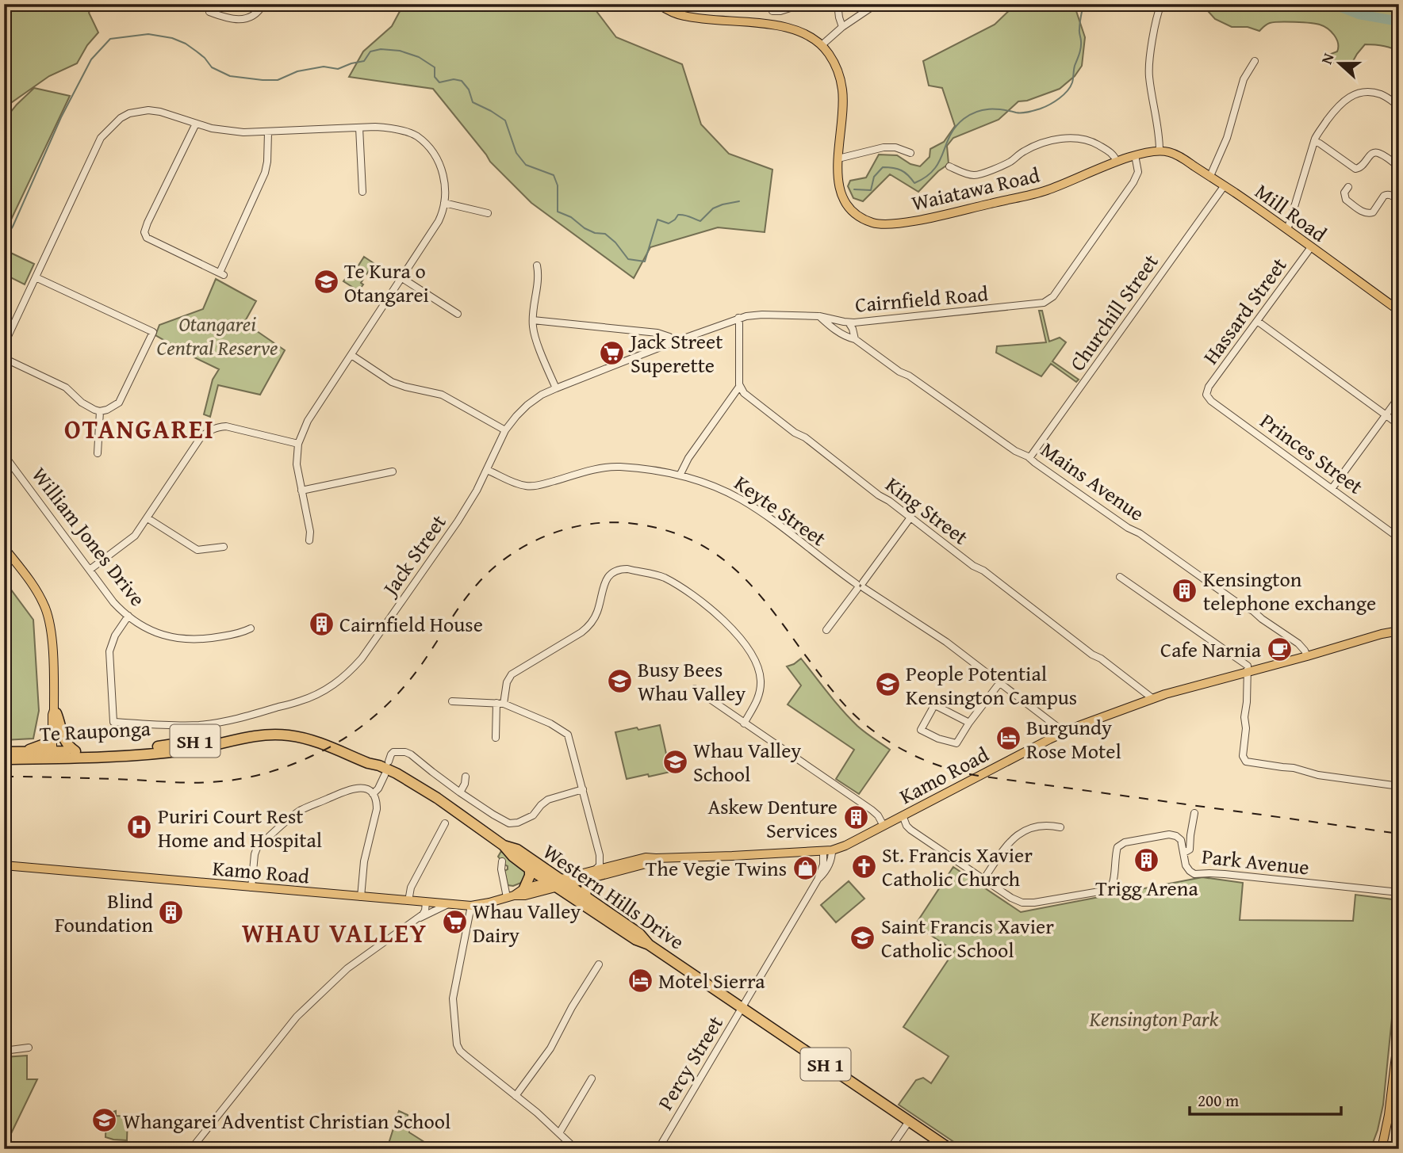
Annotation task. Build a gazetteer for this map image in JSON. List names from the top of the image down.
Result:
{
  "streets": {
    "highway": ["Te Rauponga", "SH 1", "Western Hills Drive"],
    "main road": ["Waiatawa Road", "Mill Road", "Kamo Road"],
    "street": [
      "Cairnfield Road",
      "Hassard Street",
      "Churchill Street",
      "Princes Street",
      "Mains Avenue",
      "Keyte Street",
      "King Street",
      "William Jones Drive",
      "Jack Street",
      "Park Avenue",
      "Percy Street"
    ]
  },
  "crossings": [
    ["Waiatawa Road", "Mill Road"],
    ["Waiatawa Road", "Cairnfield Road"],
    ["Mill Road", "Hassard Street"],
    ["Mill Road", "Churchill Street"],
    ["Cairnfield Road", "Mains Avenue"],
    ["Cairnfield Road", "Jack Street"],
    ["Hassard Street", "Princes Street"],
    ["Churchill Street", "Mains Avenue"],
    ["Mains Avenue", "Kamo Road"],
    ["Keyte Street", "Jack Street"],
    ["Keyte Street", "Kamo Road"],
    ["King Street", "Kamo Road"],
    ["William Jones Drive", "Jack Street"],
    ["Te Rauponga", "Kamo Road"],
    ["Te Rauponga", "Western Hills Drive"],
    ["Kamo Road", "Park Avenue"],
    ["Kamo Road", "Western Hills Drive"],
    ["Kamo Road", "Percy Street"],
    ["Western Hills Drive", "Percy Street"]
  ],
  "districts": ["OTANGAREI", "WHAU VALLEY"],
  "parks": ["Otangarei Central Reserve", "Kensington Park"],
  "places": {
    "school or university": [
      "Te Kura o Otangarei",
      "Busy Bees Whau Valley",
      "People Potential Kensington Campus",
      "Whau Valley School",
      "Saint Francis Xavier Catholic School",
      "Whangarei Adventist Christian School"
    ],
    "supermarket": ["Jack Street Superette", "Whau Valley Dairy"],
    "building": [
      "Kensington telephone exchange",
      "Cairnfield House",
      "Askew Denture Services",
      "Trigg Arena",
      "Blind Foundation"
    ],
    "cafe": ["Cafe Narnia"],
    "hotel": ["Burgundy Rose Motel", "Motel Sierra"],
    "hospital": ["Puriri Court Rest Home and Hospital"],
    "church": ["St. Francis Xavier Catholic Church"],
    "shop": ["The Vegie Twins"]
  },
  "scale_bar": "200 m",
  "north": "left"
}
